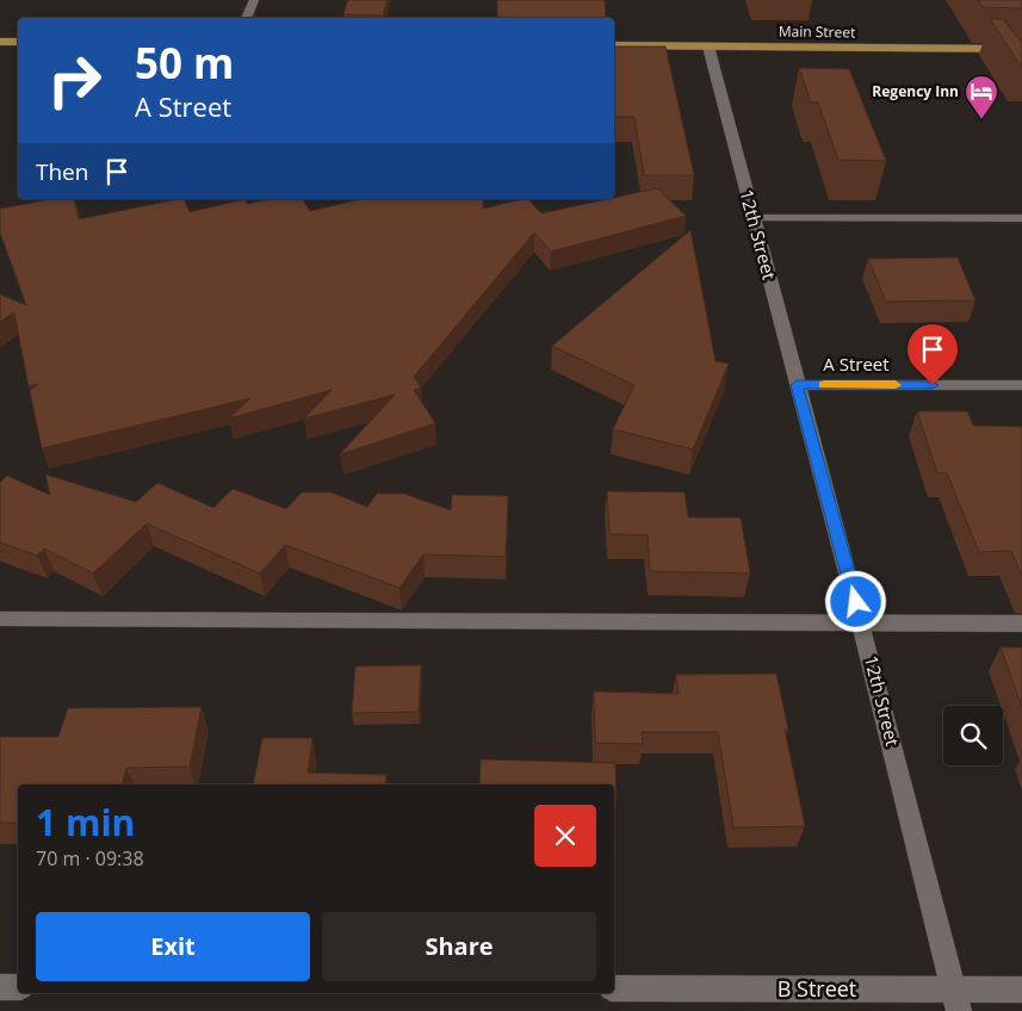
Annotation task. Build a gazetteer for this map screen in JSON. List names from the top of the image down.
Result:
{
  "streets": {
    "main road": ["Main Street"],
    "street": ["12th Street", "A Street", "B Street"]
  },
  "crossings": [
    ["Main Street", "12th Street"],
    ["12th Street", "A Street"],
    ["12th Street", "B Street"]
  ],
  "places": {
    "hotel": ["Regency Inn"]
  },
  "page": {
    "turn": ["50 m", "A Street"],
    "then": "Then",
    "heading": ["1 min", "70 m · 09:38"],
    "buttons": ["Exit", "Share"]
  }
}
